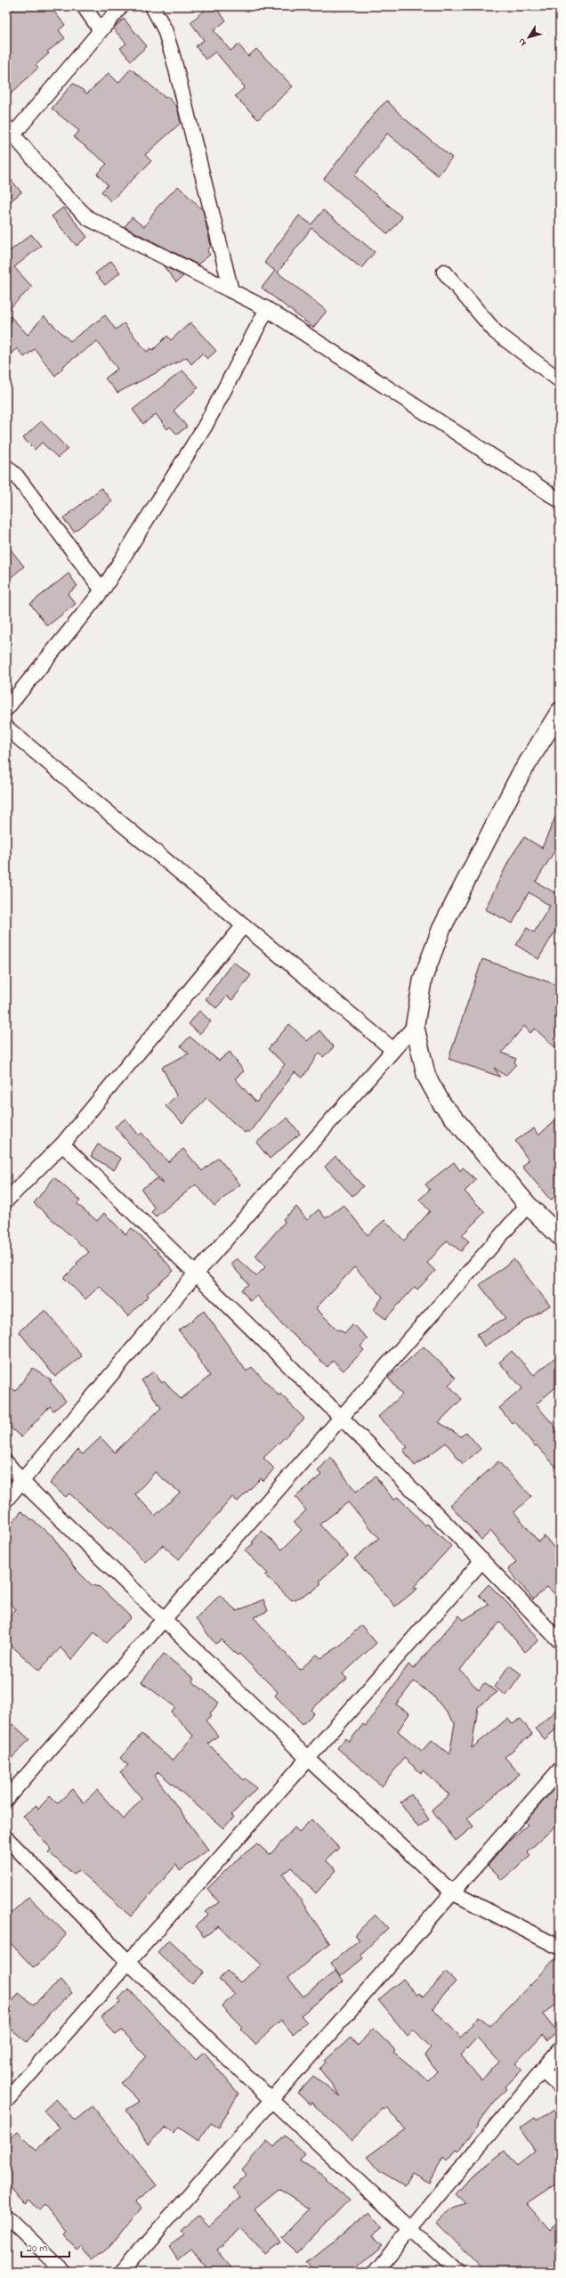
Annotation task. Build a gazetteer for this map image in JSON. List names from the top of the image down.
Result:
{
  "scale_bar": "20 m",
  "north": "bottom left"
}
